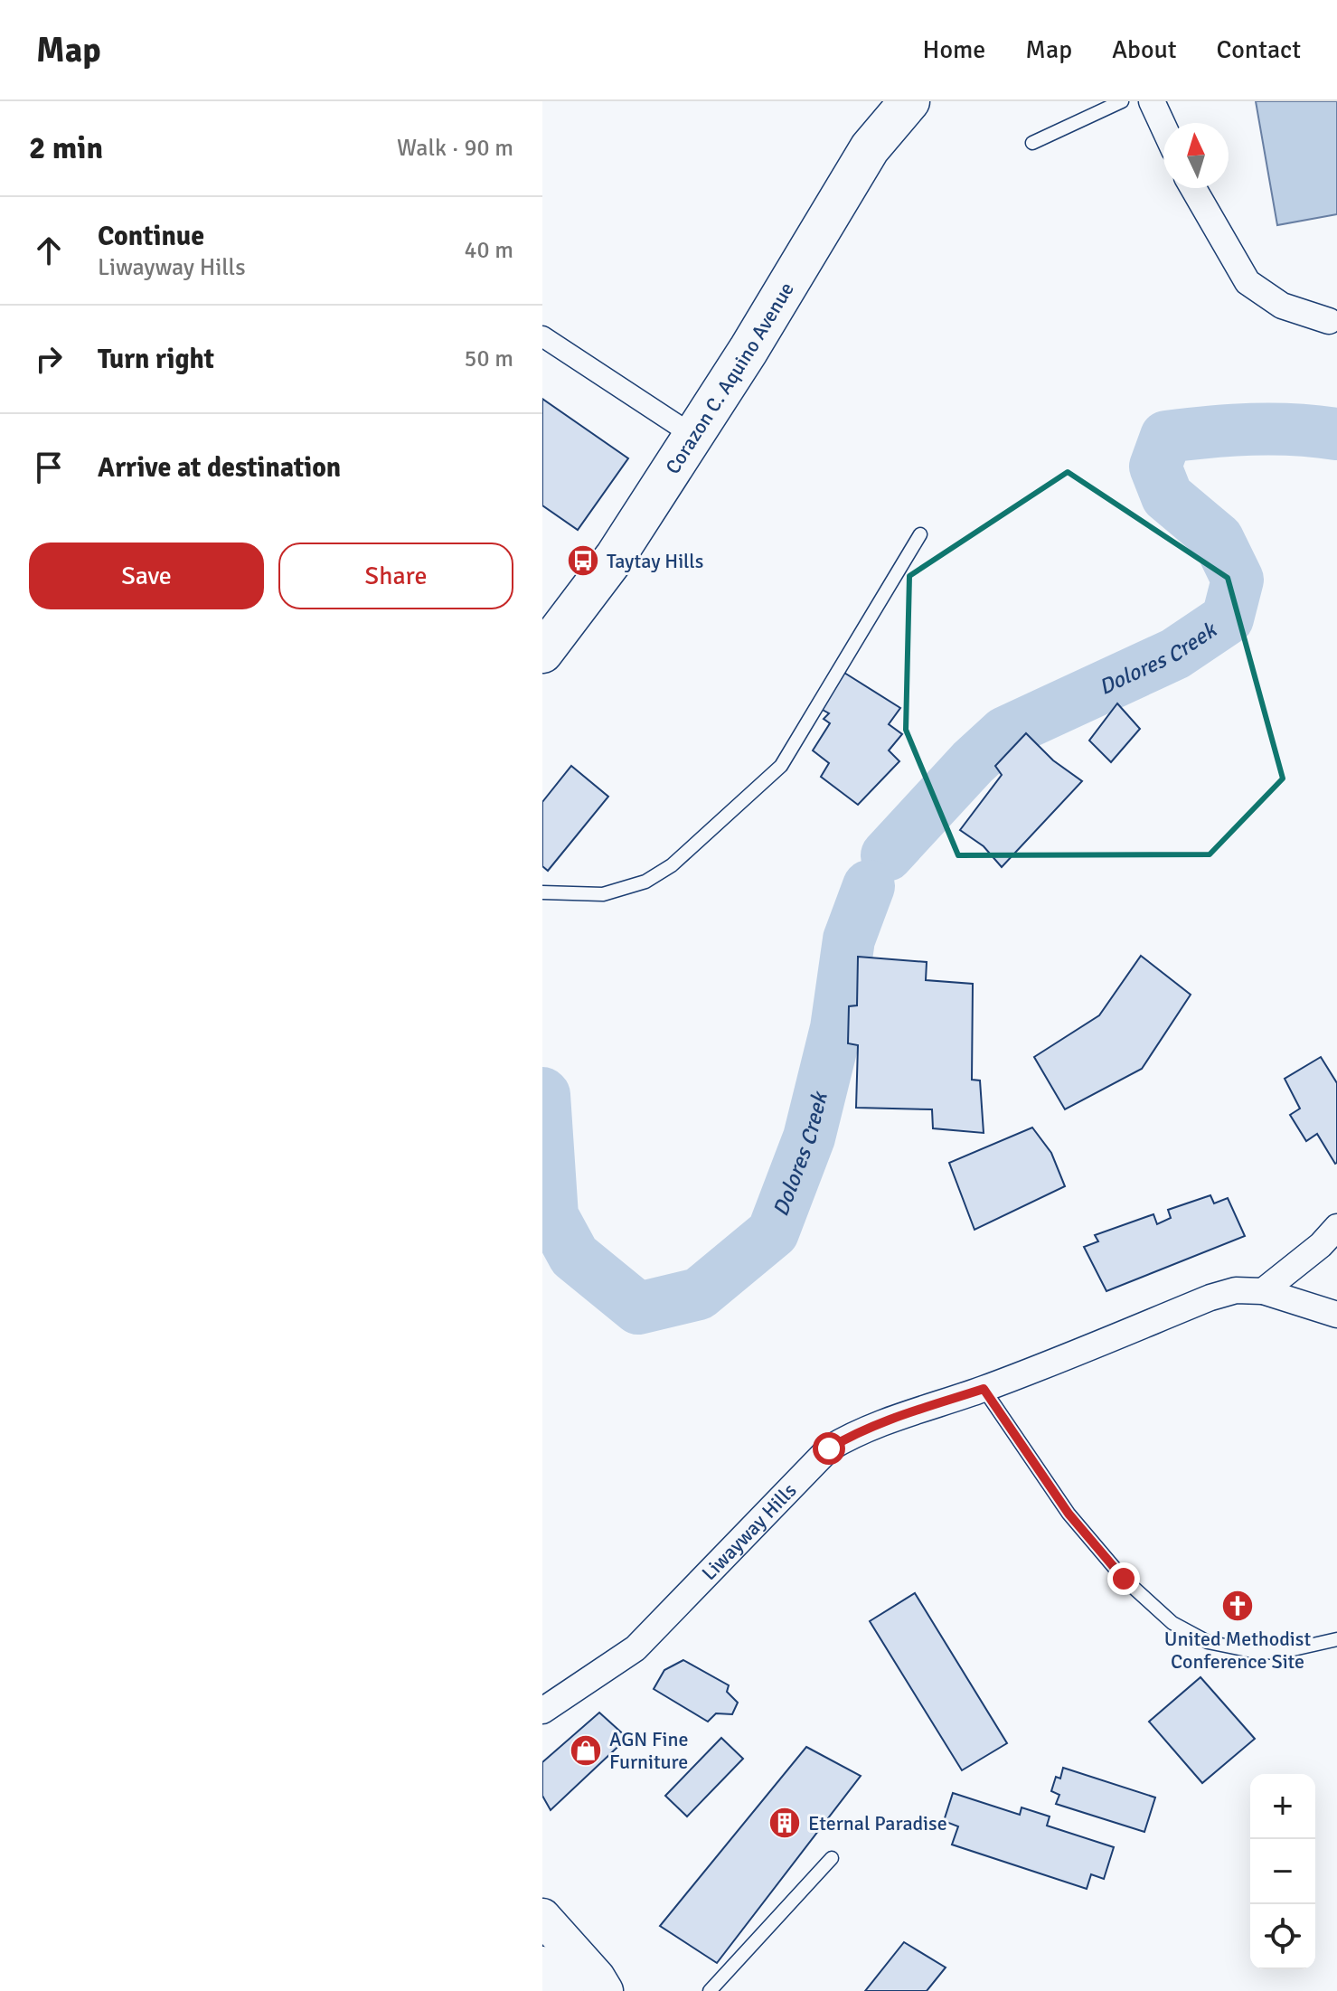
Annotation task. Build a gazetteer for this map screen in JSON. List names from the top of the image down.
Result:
{
  "streets": {
    "main road": ["Corazon C. Aquino Avenue"],
    "street": ["Liwayway Hills"]
  },
  "water": ["Dolores Creek"],
  "places": {
    "bus stop": ["Taytay Hills"],
    "church": ["United Methodist Conference Site"],
    "shop": ["AGN Fine Furniture"],
    "building": ["Eternal Paradise"]
  },
  "north": "top",
  "page": {
    "header": "Map",
    "nav": [
      "Home",
      "Map",
      "About",
      "Contact"
    ],
    "heading": ["2 min", "Walk · 90 m"],
    "list": [
      ["Continue", "Liwayway Hills", "40 m"],
      ["Turn right", "50 m"],
      "Arrive at destination"
    ],
    "buttons": ["Save", "Share"],
    "map_buttons": ["+", "−"]
  }
}
